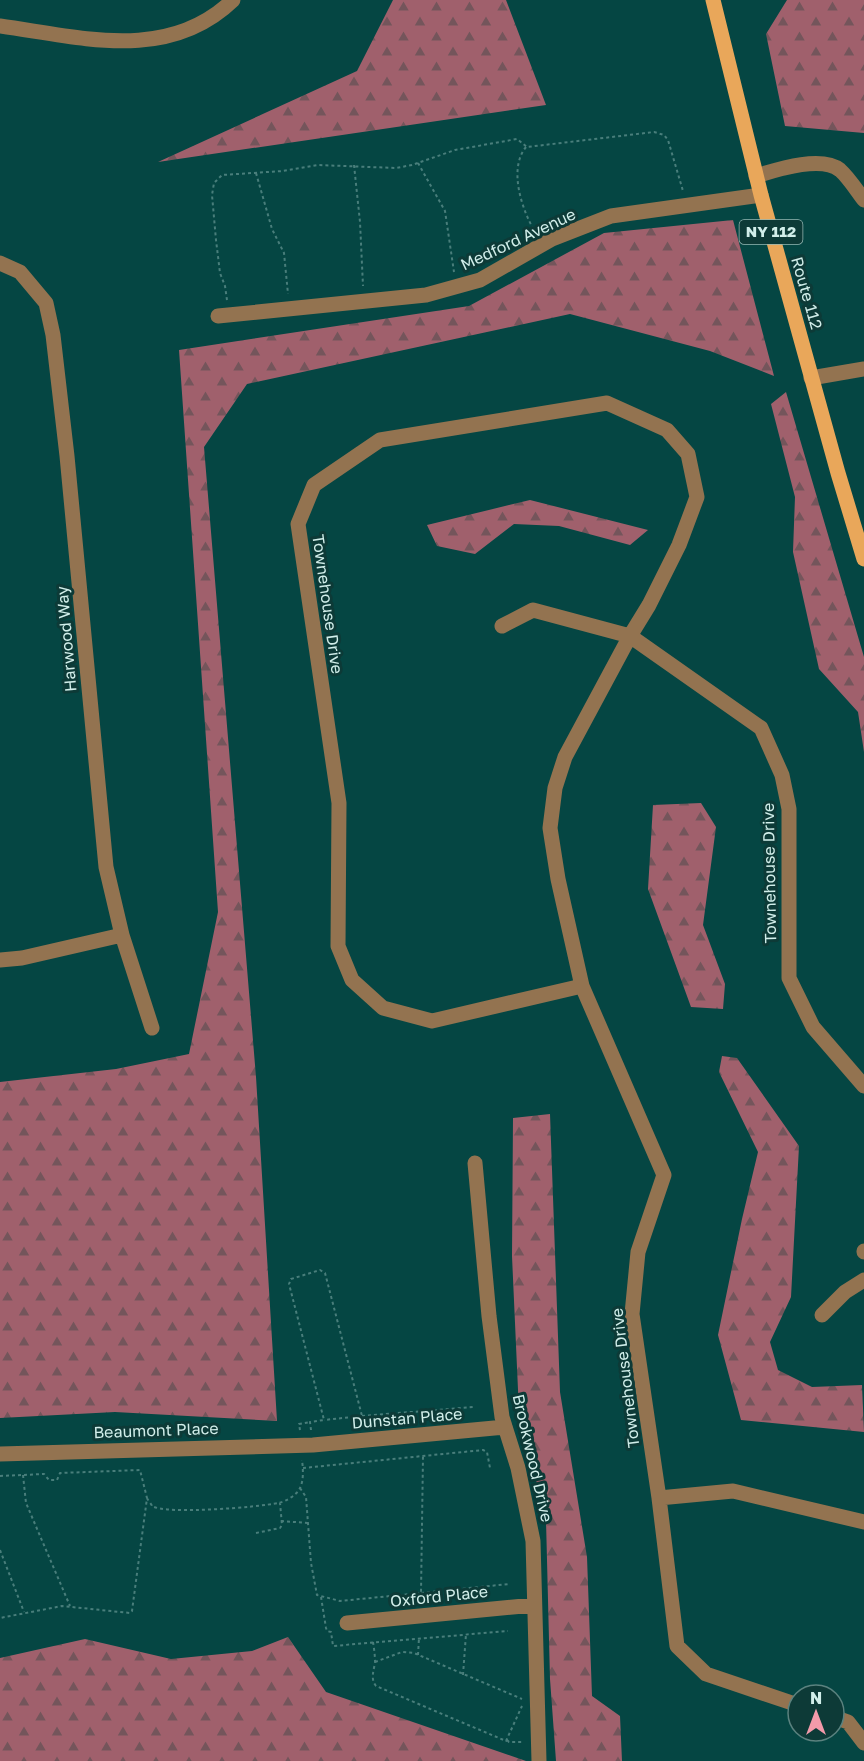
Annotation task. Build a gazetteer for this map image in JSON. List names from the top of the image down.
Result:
{
  "streets": {
    "main road": ["NY 112", "Route 112"],
    "street": [
      "Medford Avenue",
      "Townehouse Drive",
      "Harwood Way",
      "Dunstan Place",
      "Beaumont Place",
      "Brookwood Drive",
      "Oxford Place"
    ]
  },
  "crossings": [
    ["Medford Avenue", "Route 112"],
    ["Dunstan Place", "Beaumont Place"],
    ["Dunstan Place", "Brookwood Drive"],
    ["Brookwood Drive", "Oxford Place"]
  ],
  "north": "top"
}
